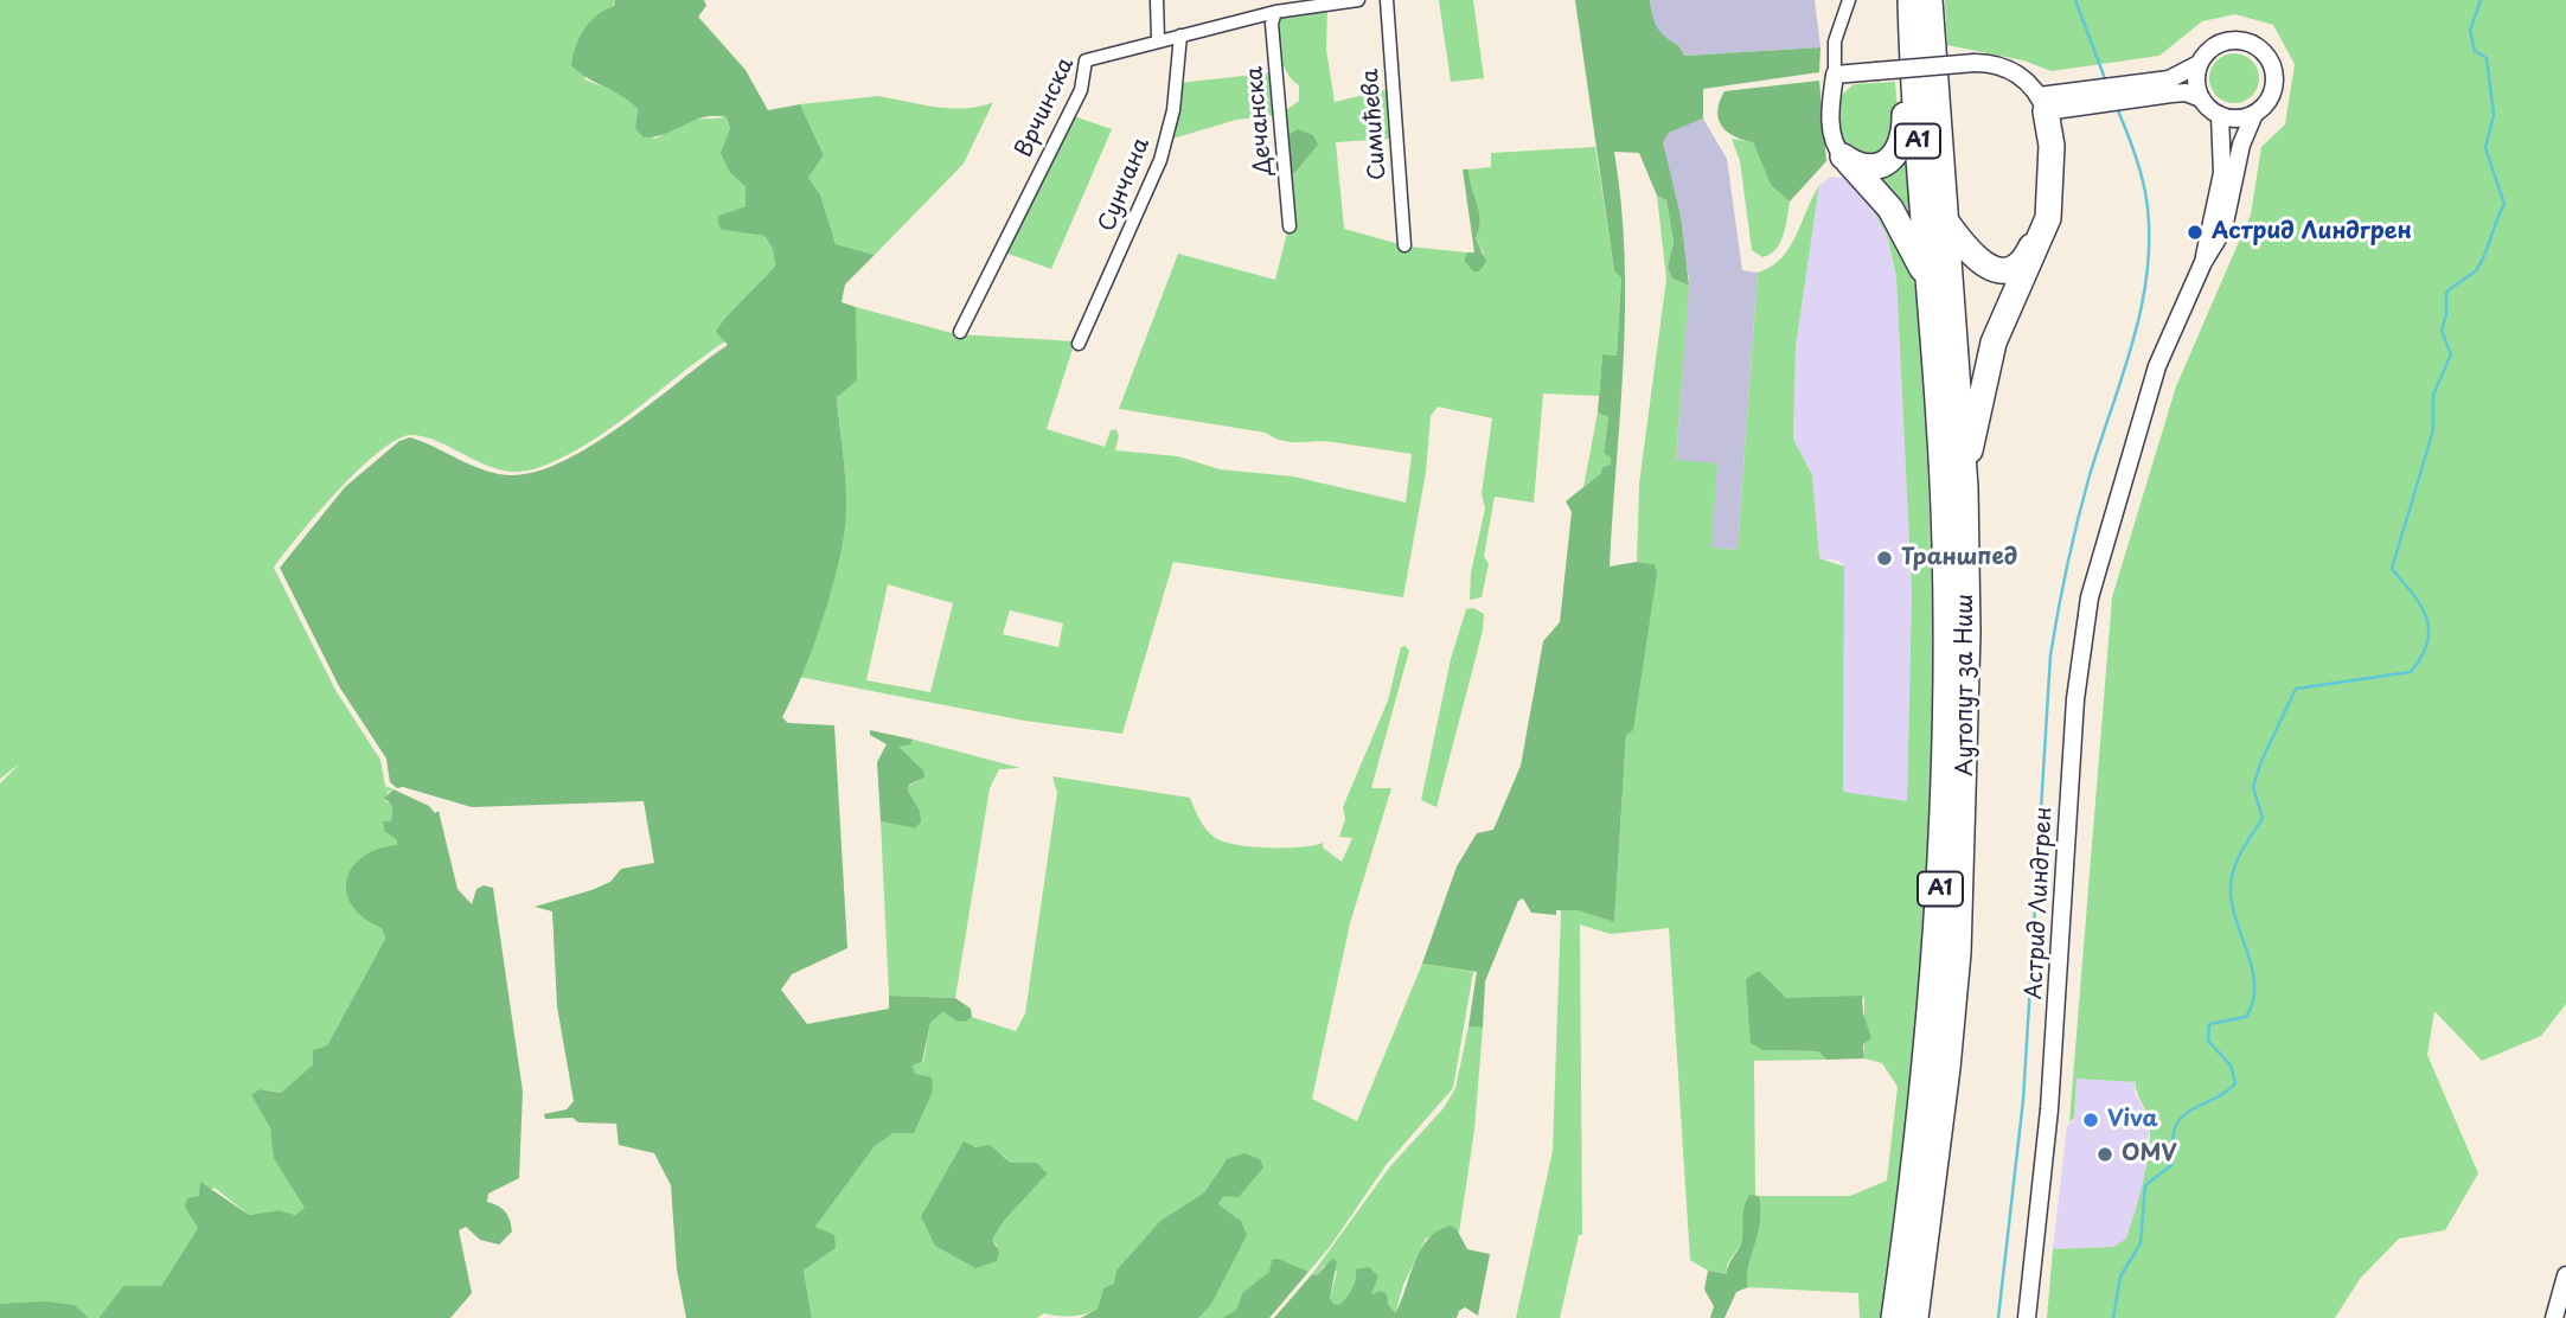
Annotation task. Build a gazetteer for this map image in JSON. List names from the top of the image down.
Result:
{
  "streets": {
    "highway": ["A1", "Аутопут за Ниш"],
    "street": [
      "Врчинска",
      "Дечанска",
      "Симићева",
      "Сунчана",
      "Астрид Линдгрен"
    ]
  },
  "crossings": [
    ["Врчинска", "Дечанска"],
    ["Врчинска", "Сунчана"]
  ],
  "places": [
    "Астрид Линдгрен",
    "Траншпед",
    "Viva",
    "OMV"
  ]
}
